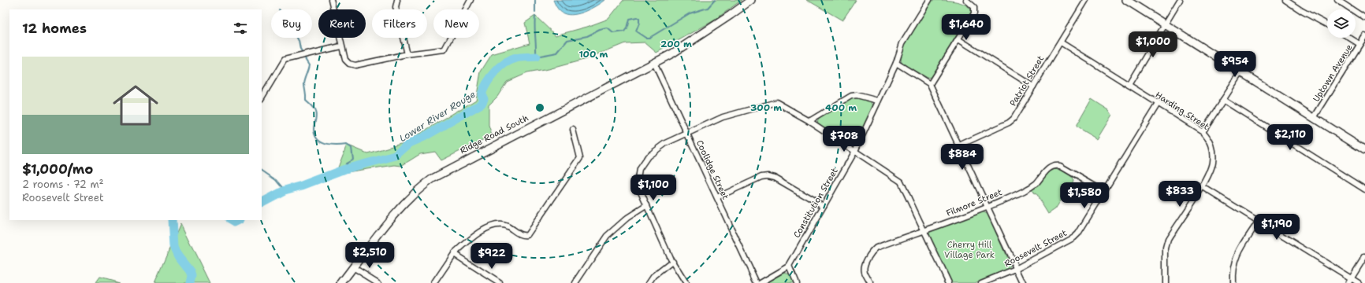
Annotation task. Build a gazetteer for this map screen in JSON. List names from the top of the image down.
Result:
{
  "streets": {
    "main road": ["Ridge Road South"],
    "street": [
      "Uptown Avenue",
      "Patriot Street",
      "Harding Street",
      "Coolidge Street",
      "Constitution Street",
      "Filmore Street",
      "Roosevelt Street"
    ]
  },
  "crossings": [
    ["Patriot Street", "Harding Street"],
    ["Harding Street", "Roosevelt Street"],
    ["Ridge Road South", "Coolidge Street"],
    ["Filmore Street", "Roosevelt Street"]
  ],
  "water": ["Lower River Rouge"],
  "parks": ["Cherry Hill Village Park"],
  "page": {
    "chip": [
      "Buy",
      "Rent",
      "Filters",
      "New"
    ],
    "heading": "12 homes",
    "price": [
      "$1,640",
      "$1,000",
      "$954",
      "$2,110",
      "$708",
      "$884",
      "$1,100",
      "$833",
      "$1,580",
      "$1,190",
      "$2,510",
      "$922"
    ],
    "list": [
      {
        "name": "$1,000/mo",
        "note": "2 rooms · 72 m² · Roosevelt Street"
      }
    ]
  },
  "rings": [
    "200 m",
    "100 m",
    "300 m",
    "400 m"
  ]
}
